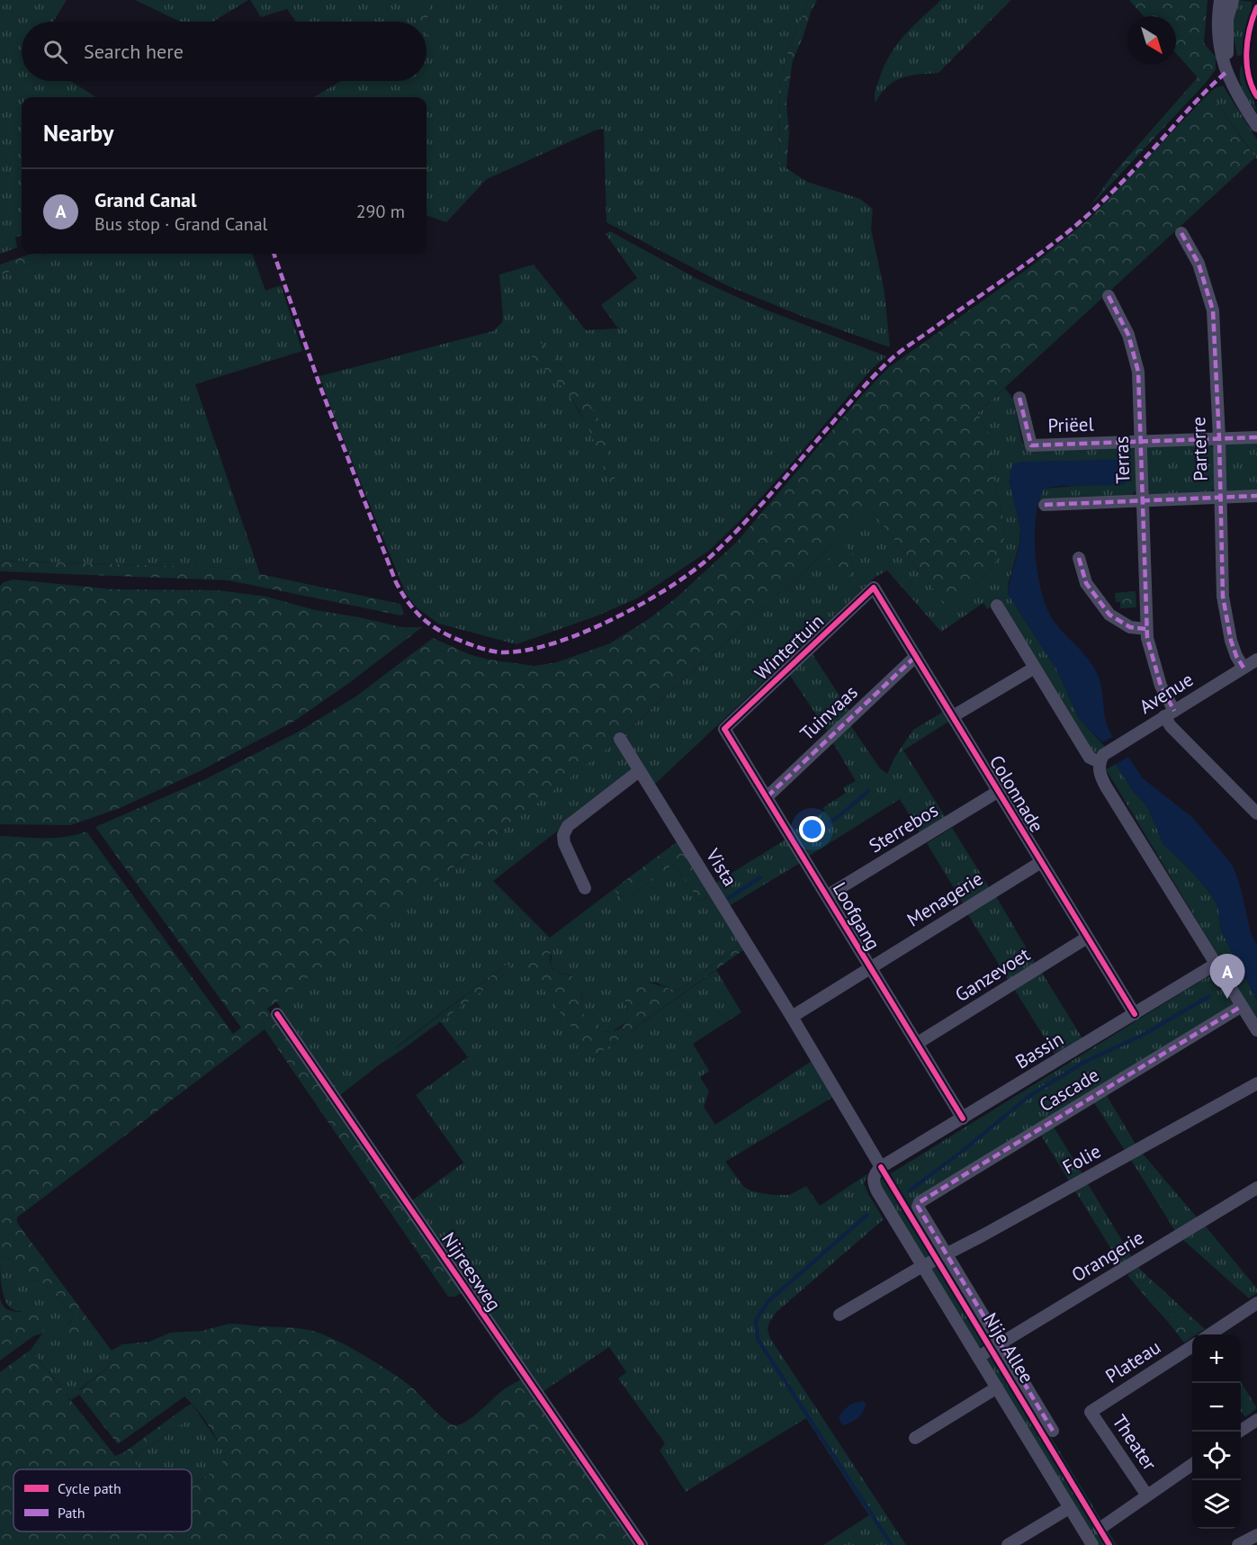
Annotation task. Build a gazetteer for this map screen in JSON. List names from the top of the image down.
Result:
{
  "streets": {
    "street": [
      "Priëel",
      "Parterre",
      "Terras",
      "Wintertuin",
      "Avenue",
      "Tuinvaas",
      "Colonnade",
      "Sterrebos",
      "Vista",
      "Menagerie",
      "Loofgang",
      "Ganzevoet",
      "Bassin",
      "Cascade",
      "Folie",
      "Orangerie",
      "Nijreesweg",
      "Nije Allee",
      "Plateau",
      "Theater"
    ]
  },
  "crossings": [
    ["Priëel", "Parterre"],
    ["Priëel", "Terras"],
    ["Parterre", "Avenue"],
    ["Terras", "Avenue"],
    ["Wintertuin", "Colonnade"],
    ["Wintertuin", "Loofgang"],
    ["Tuinvaas", "Colonnade"],
    ["Tuinvaas", "Loofgang"],
    ["Colonnade", "Sterrebos"],
    ["Colonnade", "Menagerie"],
    ["Colonnade", "Ganzevoet"],
    ["Colonnade", "Bassin"],
    ["Sterrebos", "Loofgang"],
    ["Vista", "Bassin"],
    ["Vista", "Nije Allee"],
    ["Menagerie", "Loofgang"],
    ["Loofgang", "Ganzevoet"],
    ["Loofgang", "Bassin"],
    ["Bassin", "Nije Allee"],
    ["Cascade", "Nije Allee"],
    ["Folie", "Nije Allee"],
    ["Orangerie", "Nije Allee"],
    ["Plateau", "Theater"]
  ],
  "legend": ["Cycle path", "Path"],
  "north": "bottom right",
  "page": {
    "search": "Search here",
    "heading": "Nearby",
    "list": [
      {
        "mark": "A",
        "name": "Grand Canal",
        "note": "Bus stop · Grand Canal",
        "value": "290 m"
      }
    ],
    "pins": "A",
    "map_buttons": ["+", "−"]
  }
}
